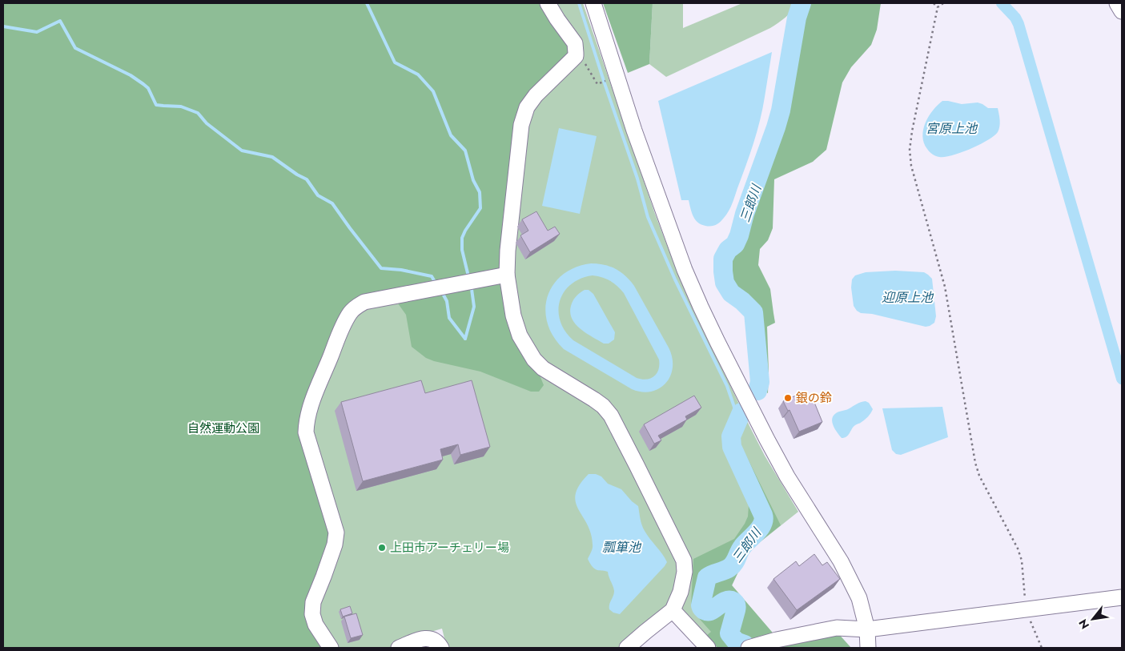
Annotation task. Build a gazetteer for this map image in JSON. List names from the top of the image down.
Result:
{
  "water": [
    "宮原上池",
    "三郎川",
    "迎原上池",
    "瓢箪池"
  ],
  "parks": ["自然運動公園"],
  "places": ["銀の鈴", "上田市アーチェリー場"],
  "north": "bottom left"
}
